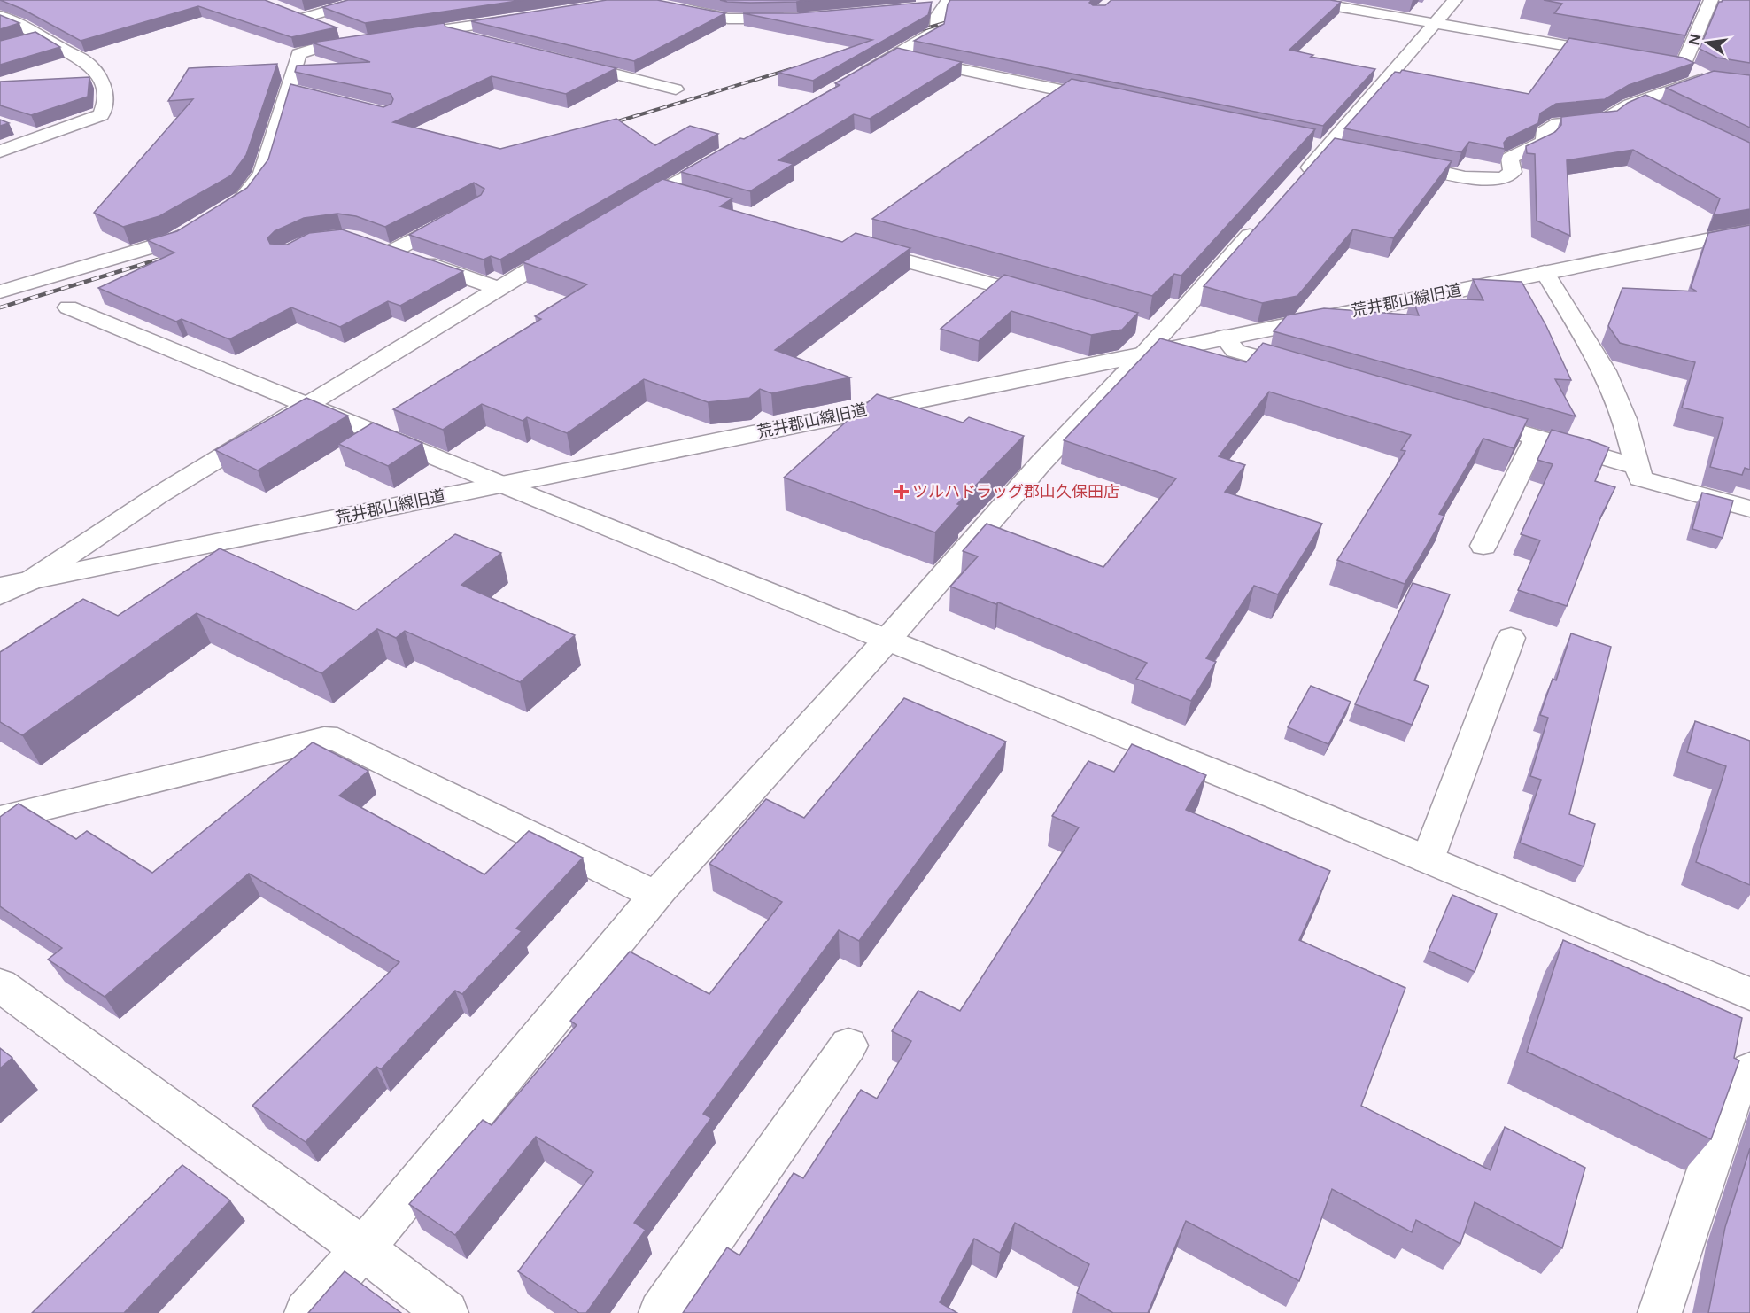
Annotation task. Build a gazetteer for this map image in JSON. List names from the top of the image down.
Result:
{
  "streets": {
    "street": ["荒井郡山線旧道"]
  },
  "places": {
    "health": ["ツルハドラッグ郡山久保田店"]
  },
  "north": "left"
}
